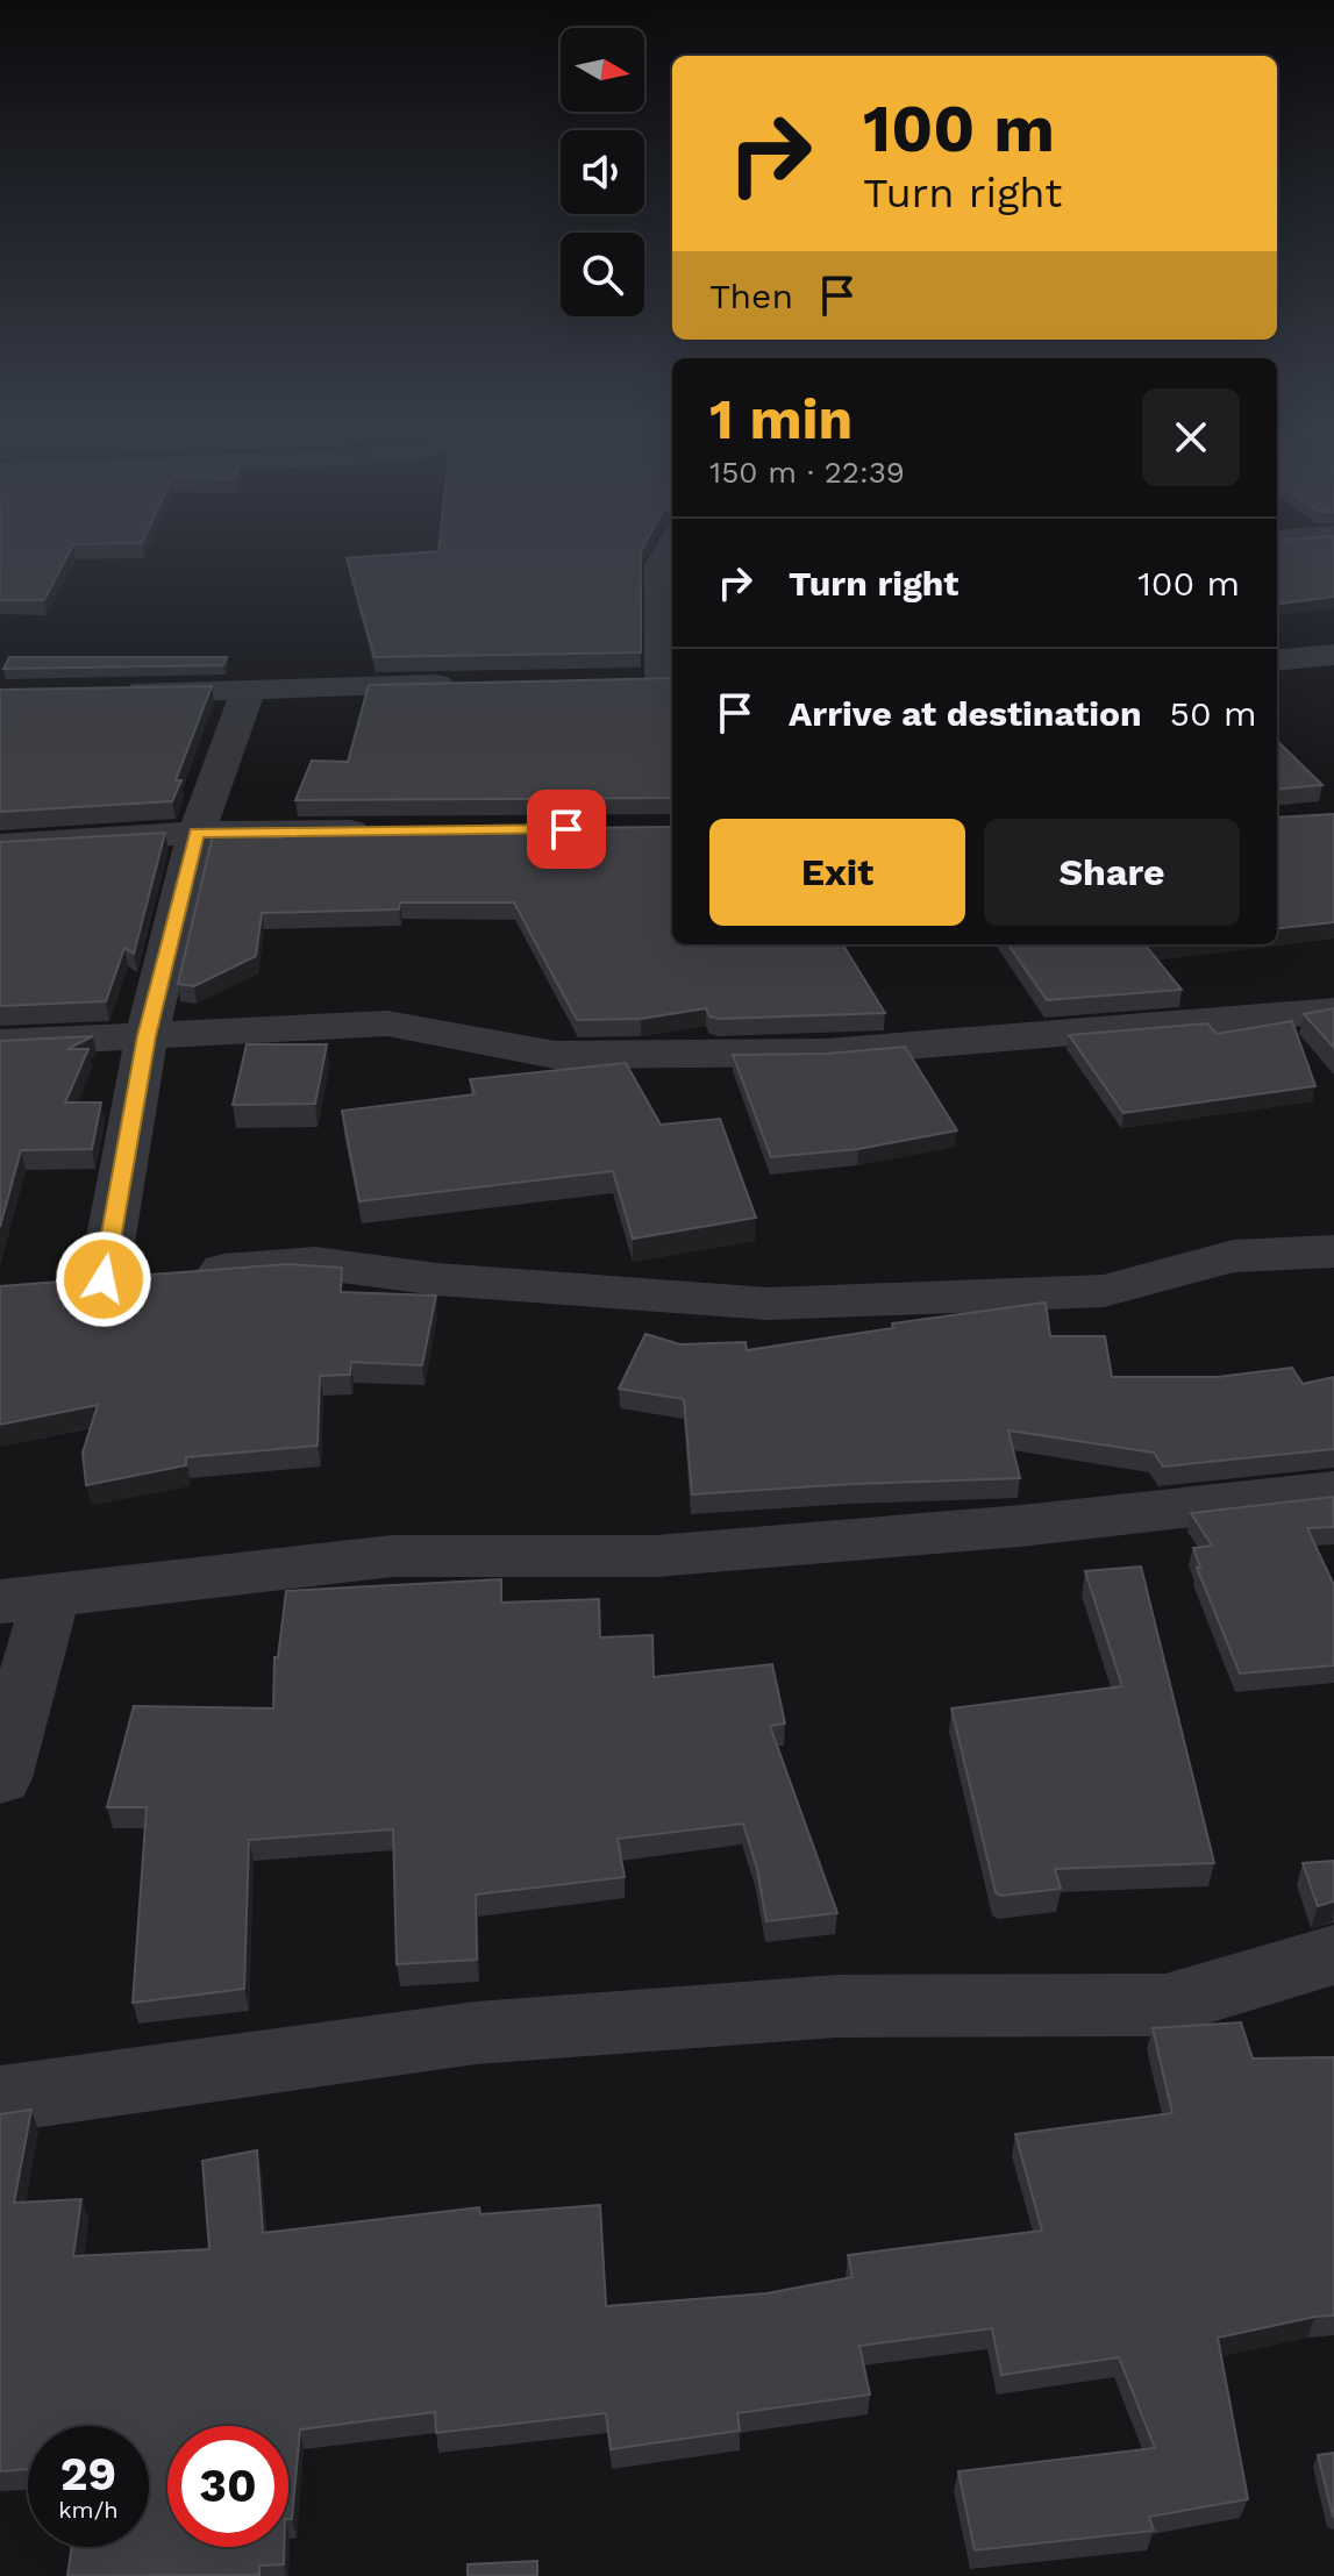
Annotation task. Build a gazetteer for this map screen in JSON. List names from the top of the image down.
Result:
{
  "north": "right",
  "page": {
    "turn": ["100 m", "Turn right"],
    "then": "Then",
    "heading": ["1 min", "150 m · 22:39"],
    "list": [
      {
        "name": "Turn right",
        "value": "100 m"
      },
      {
        "name": "Arrive at destination",
        "value": "50 m"
      }
    ],
    "buttons": ["Exit", "Share"],
    "speed": "29 km/h",
    "limit": "30"
  }
}
